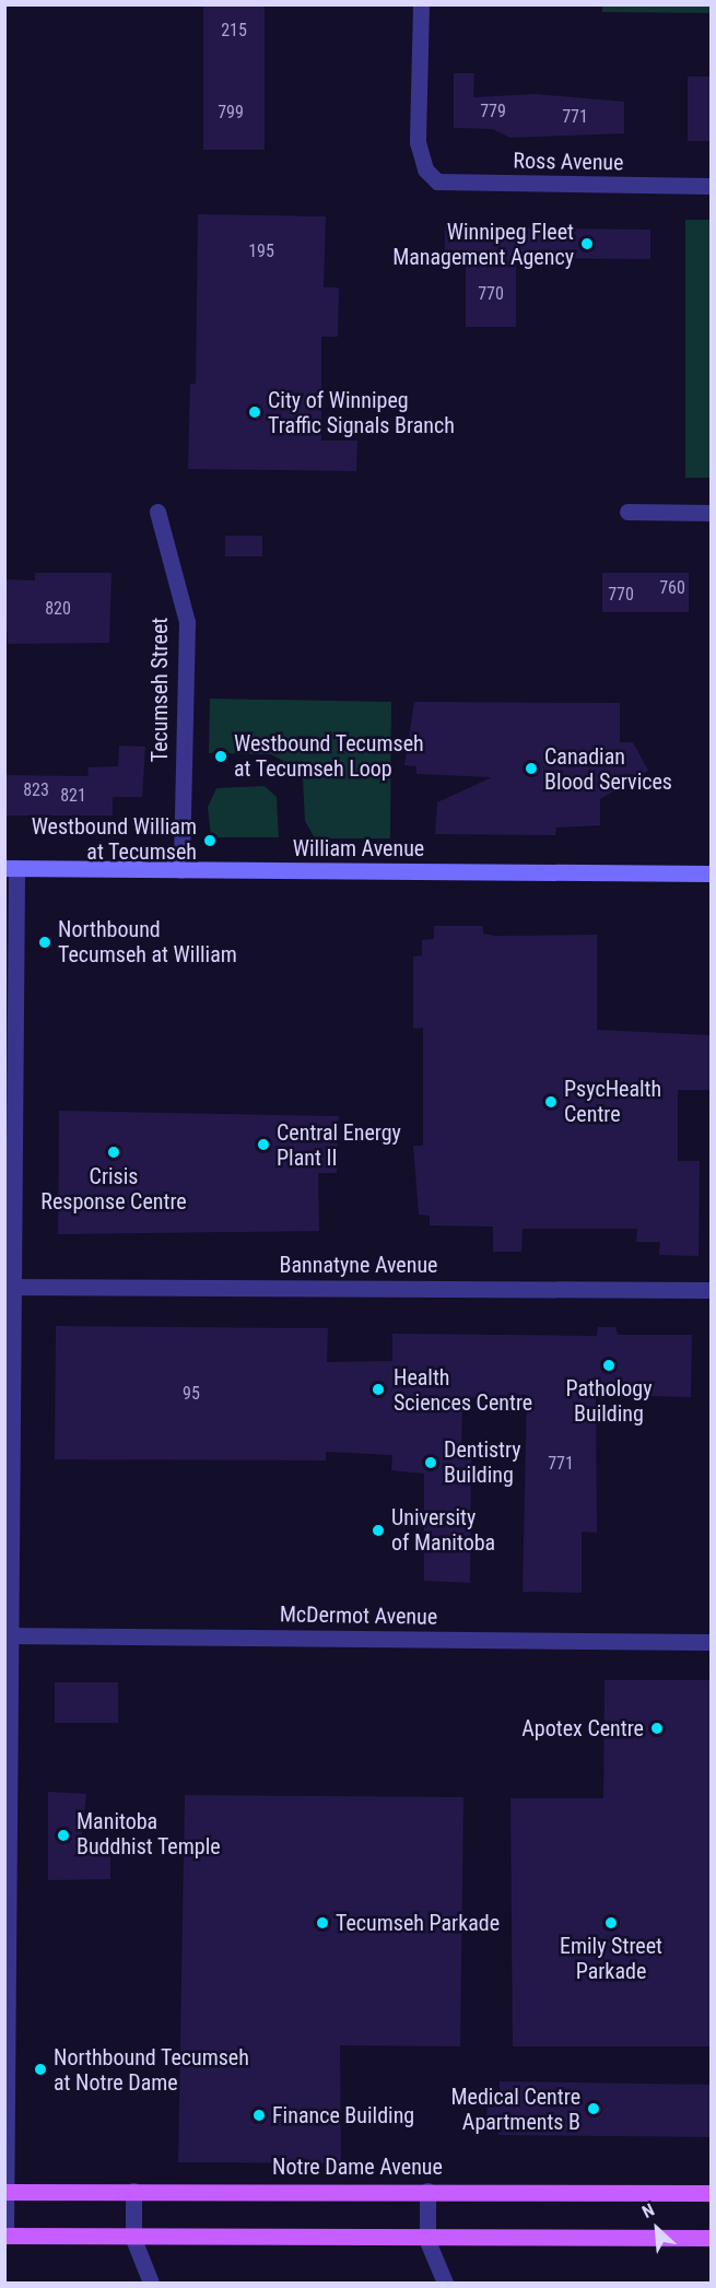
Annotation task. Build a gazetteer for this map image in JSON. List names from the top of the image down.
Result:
{
  "streets": {
    "main road": ["William Avenue", "Notre Dame Avenue"],
    "street": [
      "Ross Avenue",
      "Tecumseh Street",
      "Bannatyne Avenue",
      "McDermot Avenue"
    ]
  },
  "crossings": [
    ["Tecumseh Street", "William Avenue"]
  ],
  "places": [
    "Winnipeg Fleet Management Agency",
    "City of Winnipeg Traffic Signals Branch",
    "Westbound Tecumseh at Tecumseh Loop",
    "Canadian Blood Services",
    "Westbound William at Tecumseh",
    "Northbound Tecumseh at William",
    "PsycHealth Centre",
    "Central Energy Plant II",
    "Crisis Response Centre",
    "Pathology Building",
    "Health Sciences Centre",
    "Dentistry Building",
    "University of Manitoba",
    "Apotex Centre",
    "Manitoba Buddhist Temple",
    "Tecumseh Parkade",
    "Emily Street Parkade",
    "Northbound Tecumseh at Notre Dame",
    "Medical Centre Apartments B",
    "Finance Building"
  ],
  "house_numbers": [
    "215",
    "779",
    "799",
    "771",
    "195",
    "770",
    "760",
    "770",
    "820",
    "823",
    "821",
    "95",
    "771"
  ],
  "north": "top left"
}
